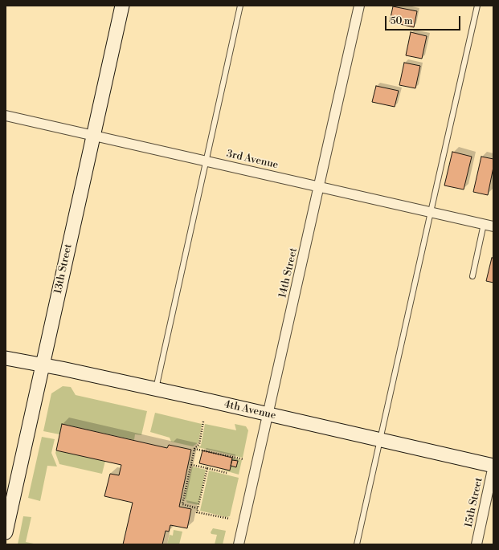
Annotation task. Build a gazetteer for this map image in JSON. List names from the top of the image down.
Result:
{
  "streets": {
    "street": [
      "3rd Avenue",
      "13th Street",
      "14th Street",
      "4th Avenue",
      "15th Street"
    ]
  },
  "crossings": [
    ["3rd Avenue", "13th Street"],
    ["3rd Avenue", "14th Street"],
    ["13th Street", "4th Avenue"],
    ["14th Street", "4th Avenue"],
    ["4th Avenue", "15th Street"]
  ],
  "scale_bar": "50 m"
}
